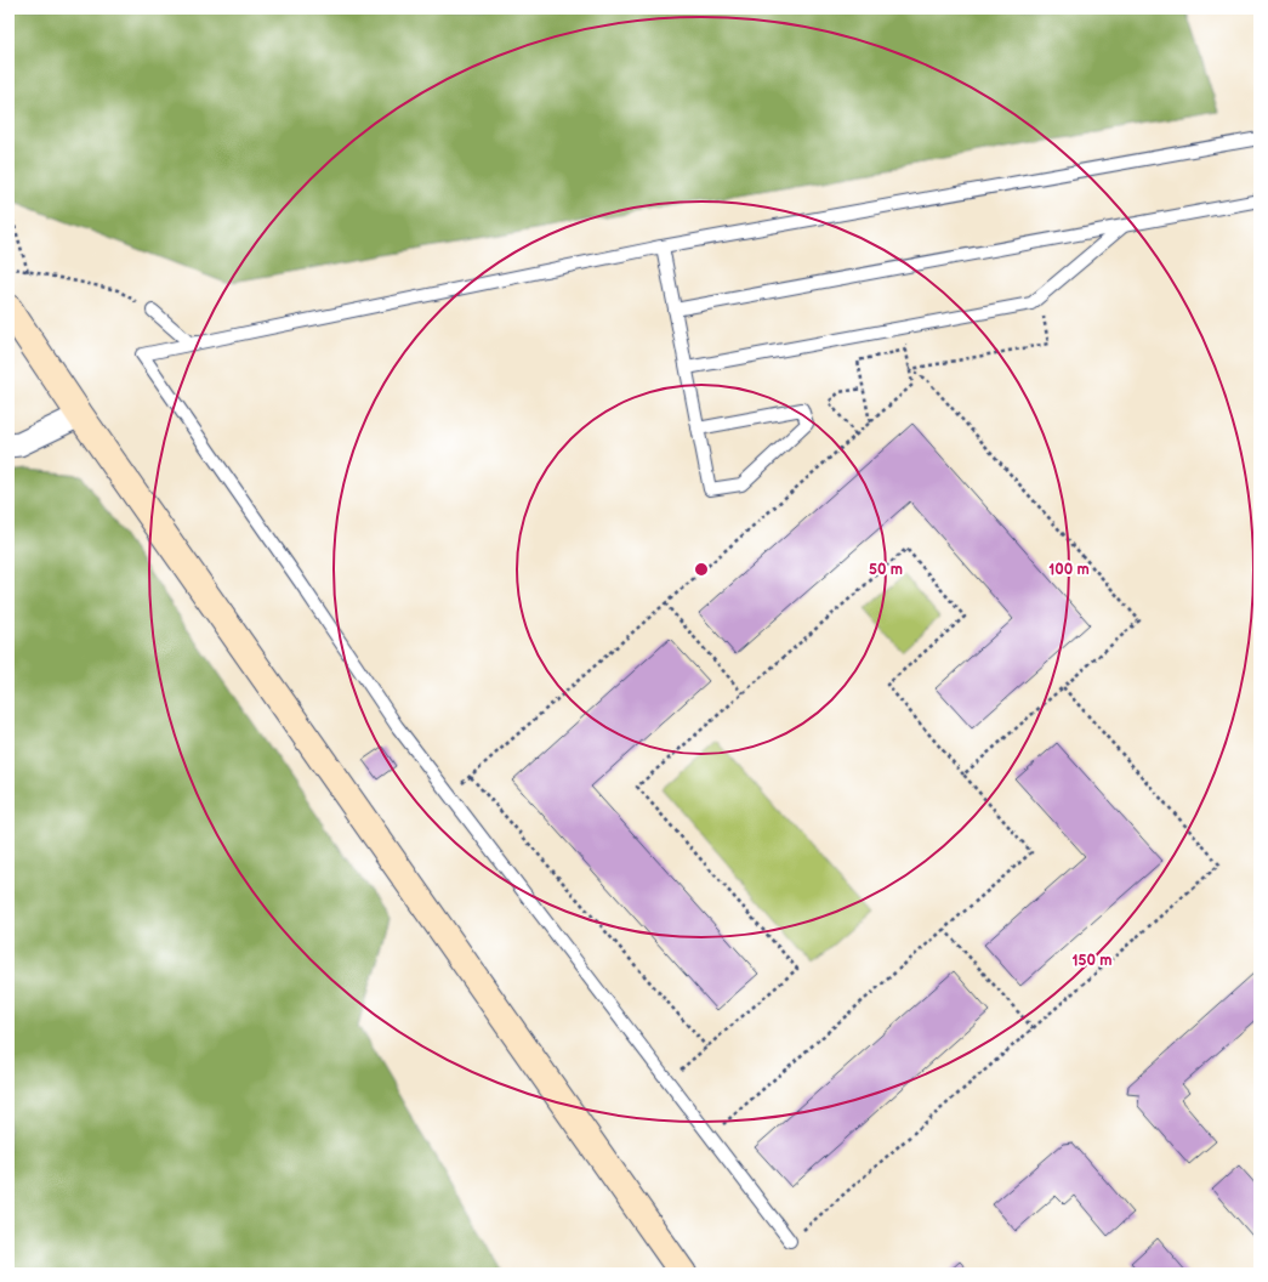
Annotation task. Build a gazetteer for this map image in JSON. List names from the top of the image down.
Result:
{
  "rings": ["50 m", "100 m", "150 m"]
}
